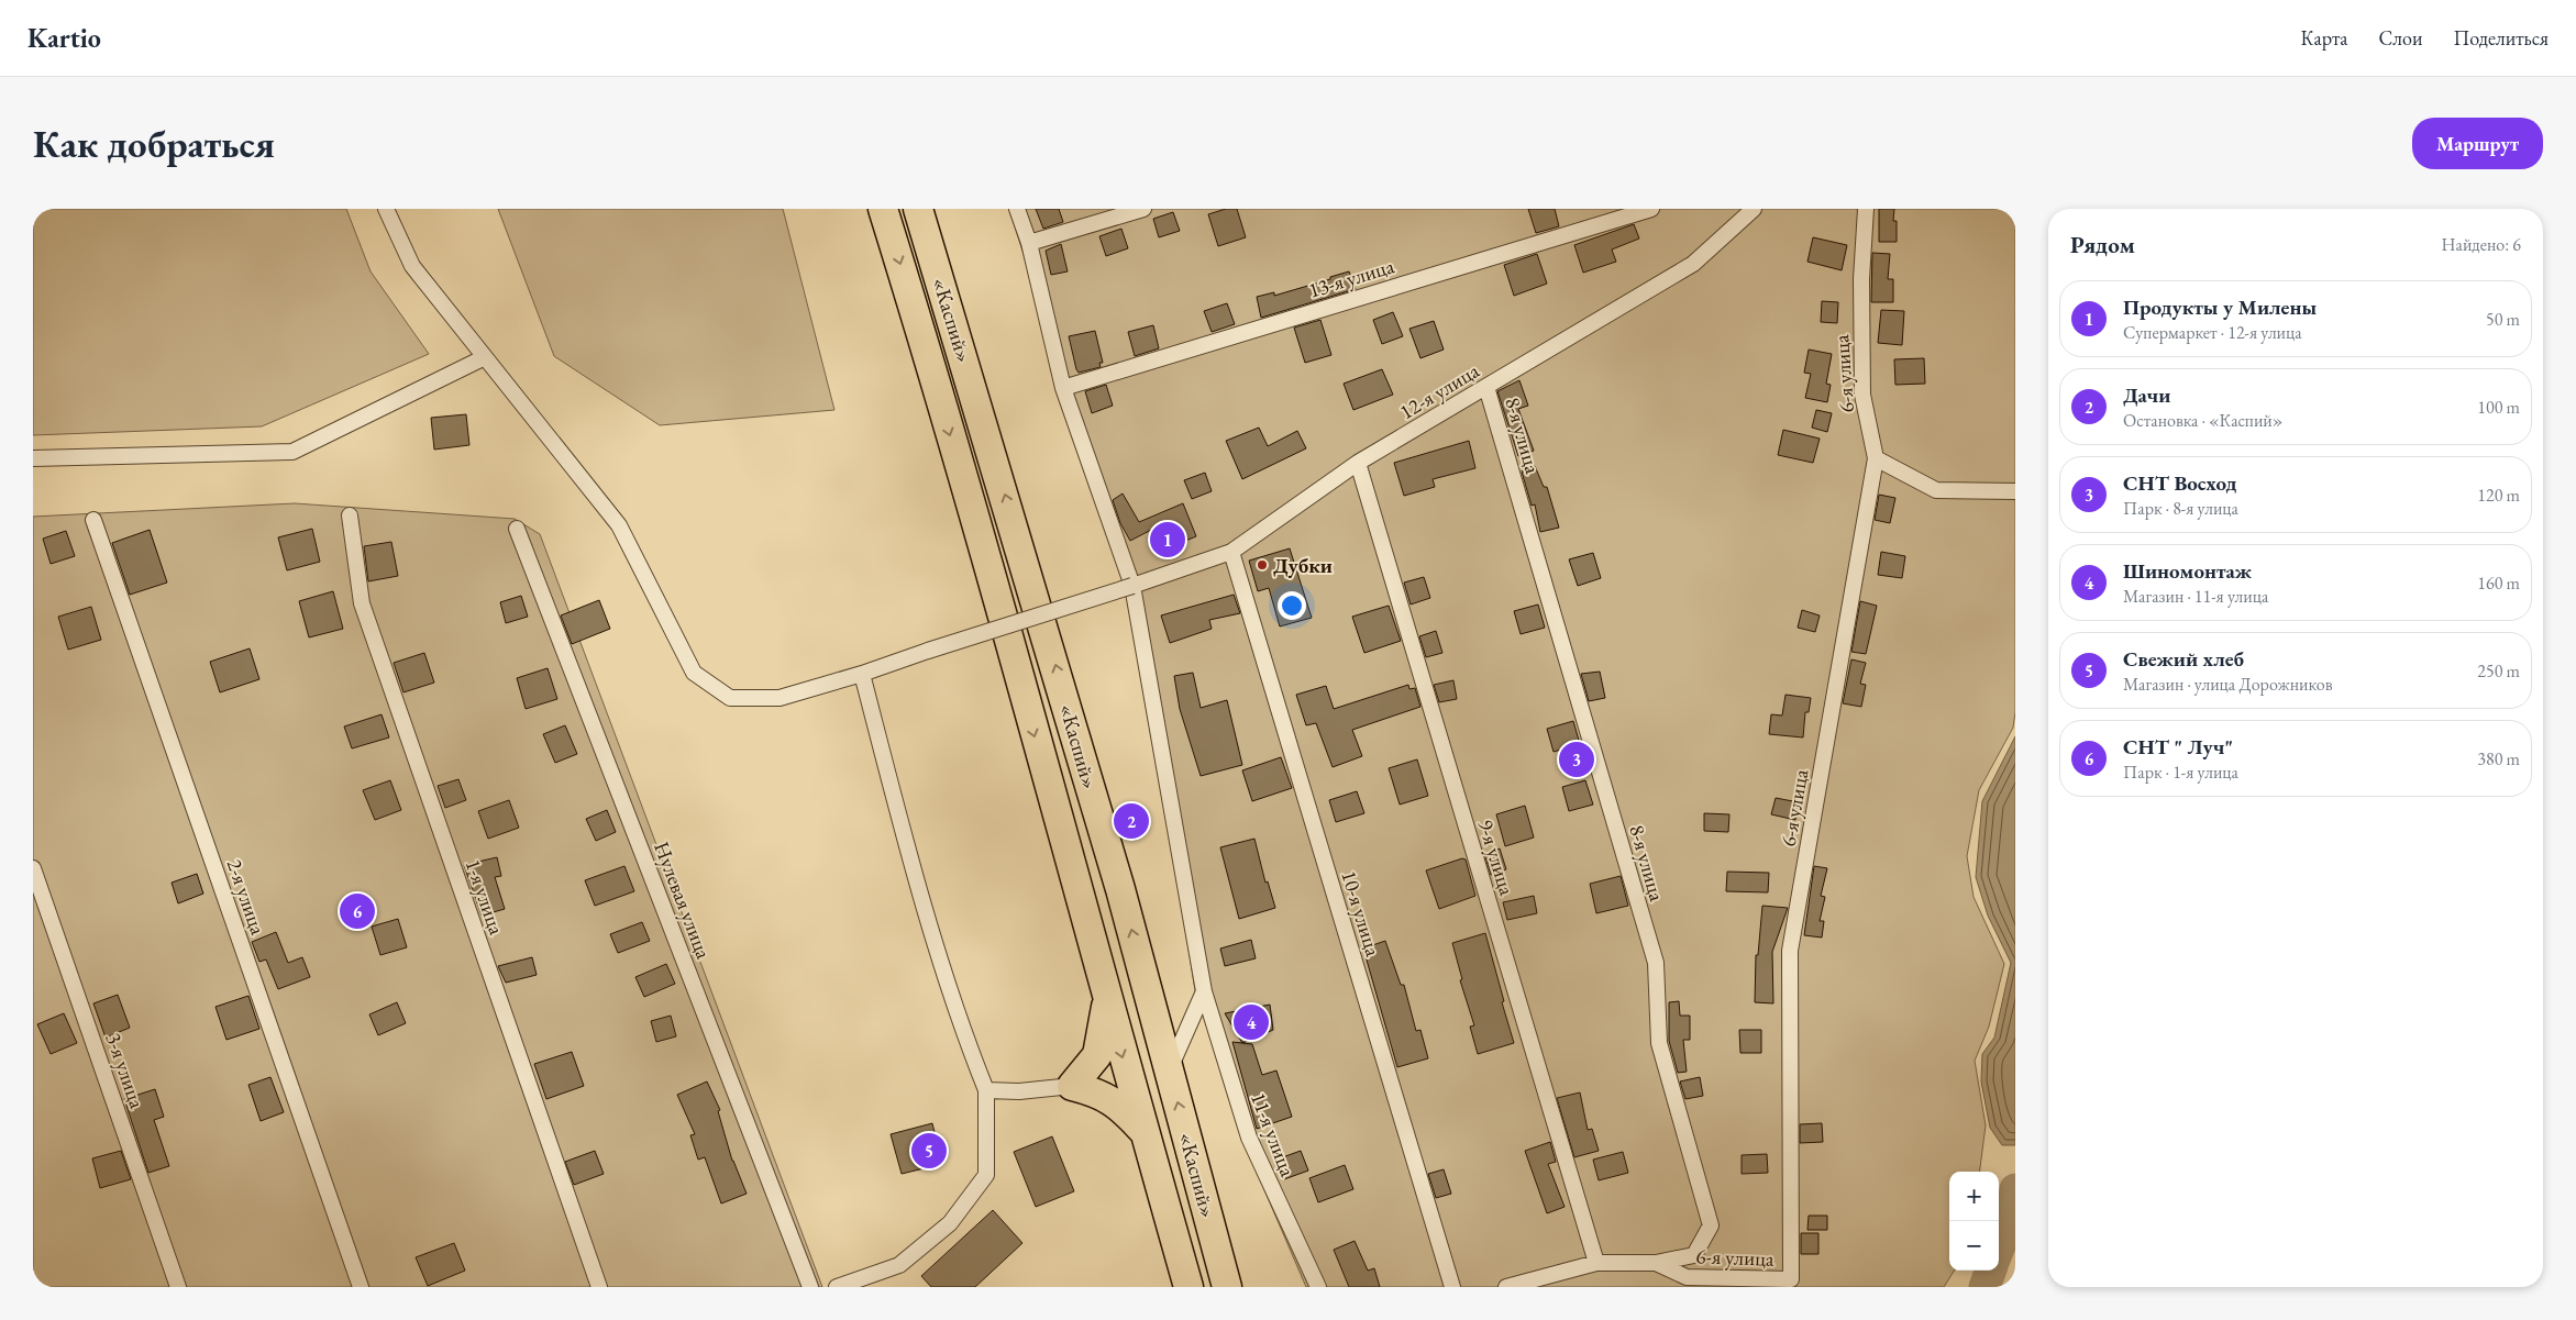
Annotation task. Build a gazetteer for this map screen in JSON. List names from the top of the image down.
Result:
{
  "streets": {
    "highway": ["«Каспий»"],
    "street": [
      "13-я улица",
      "6-я улица",
      "12-я улица",
      "8-я улица",
      "9-я улица",
      "2-я улица",
      "1-я улица",
      "Нулевая улица",
      "10-я улица",
      "3-я улица",
      "11-я улица"
    ]
  },
  "crossings": [
    ["13-я улица", "11-я улица"],
    ["6-я улица", "8-я улица"],
    ["12-я улица", "8-я улица"],
    ["12-я улица", "9-я улица"],
    ["12-я улица", "10-я улица"],
    ["12-я улица", "11-я улица"],
    ["8-я улица", "9-я улица"]
  ],
  "places": ["Дубки"],
  "page": {
    "header": "Kartio",
    "nav": ["Карта", "Слои", "Поделиться"],
    "buttons": "Маршрут",
    "title": "Как добраться",
    "heading": ["Рядом", "Найдено: 6"],
    "list": [
      {
        "mark": "1",
        "name": "Продукты у Милены",
        "note": "Супермаркет · 12-я улица",
        "value": "50 m"
      },
      {
        "mark": "2",
        "name": "Дачи",
        "note": "Остановка · «Каспий»",
        "value": "100 m"
      },
      {
        "mark": "3",
        "name": "СНТ Восход",
        "note": "Парк · 8-я улица",
        "value": "120 m"
      },
      {
        "mark": "4",
        "name": "Шиномонтаж",
        "note": "Магазин · 11-я улица",
        "value": "160 m"
      },
      {
        "mark": "5",
        "name": "Свежий хлеб",
        "note": "Магазин · улица Дорожников",
        "value": "250 m"
      },
      {
        "mark": "6",
        "name": "СНТ \" Луч\"",
        "note": "Парк · 1-я улица",
        "value": "380 m"
      }
    ],
    "pins": [
      "1",
      "3",
      "2",
      "6",
      "4",
      "5"
    ],
    "map_buttons": ["+", "−"]
  }
}
